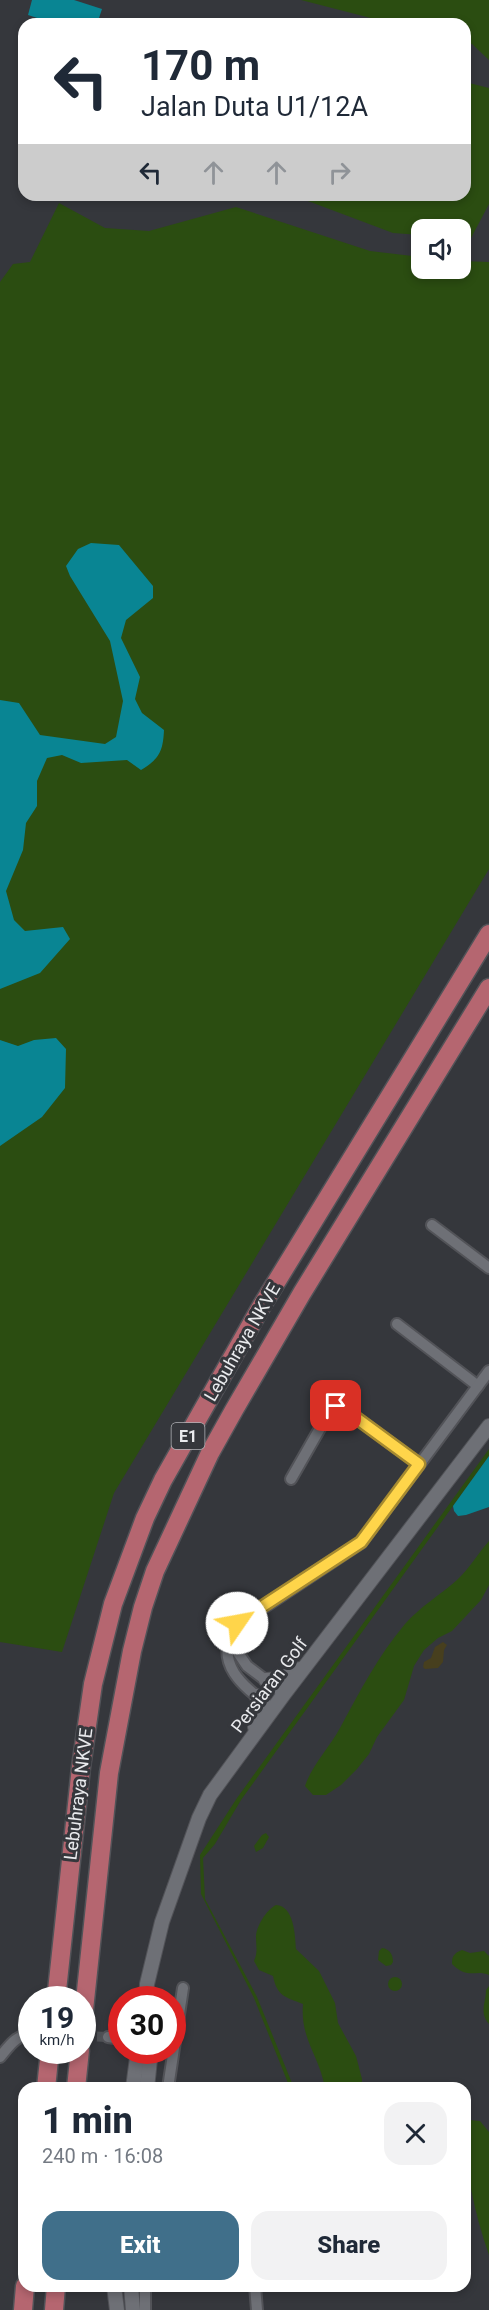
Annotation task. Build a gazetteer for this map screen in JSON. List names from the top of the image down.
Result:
{
  "streets": {
    "highway": ["Lebuhraya NKVE", "E1"],
    "street": ["Persiaran Golf"]
  },
  "page": {
    "turn": ["170 m", "Jalan Duta U1/12A"],
    "speed": "19 km/h",
    "limit": "30",
    "heading": ["1 min", "240 m · 16:08"],
    "buttons": ["Exit", "Share"]
  }
}
